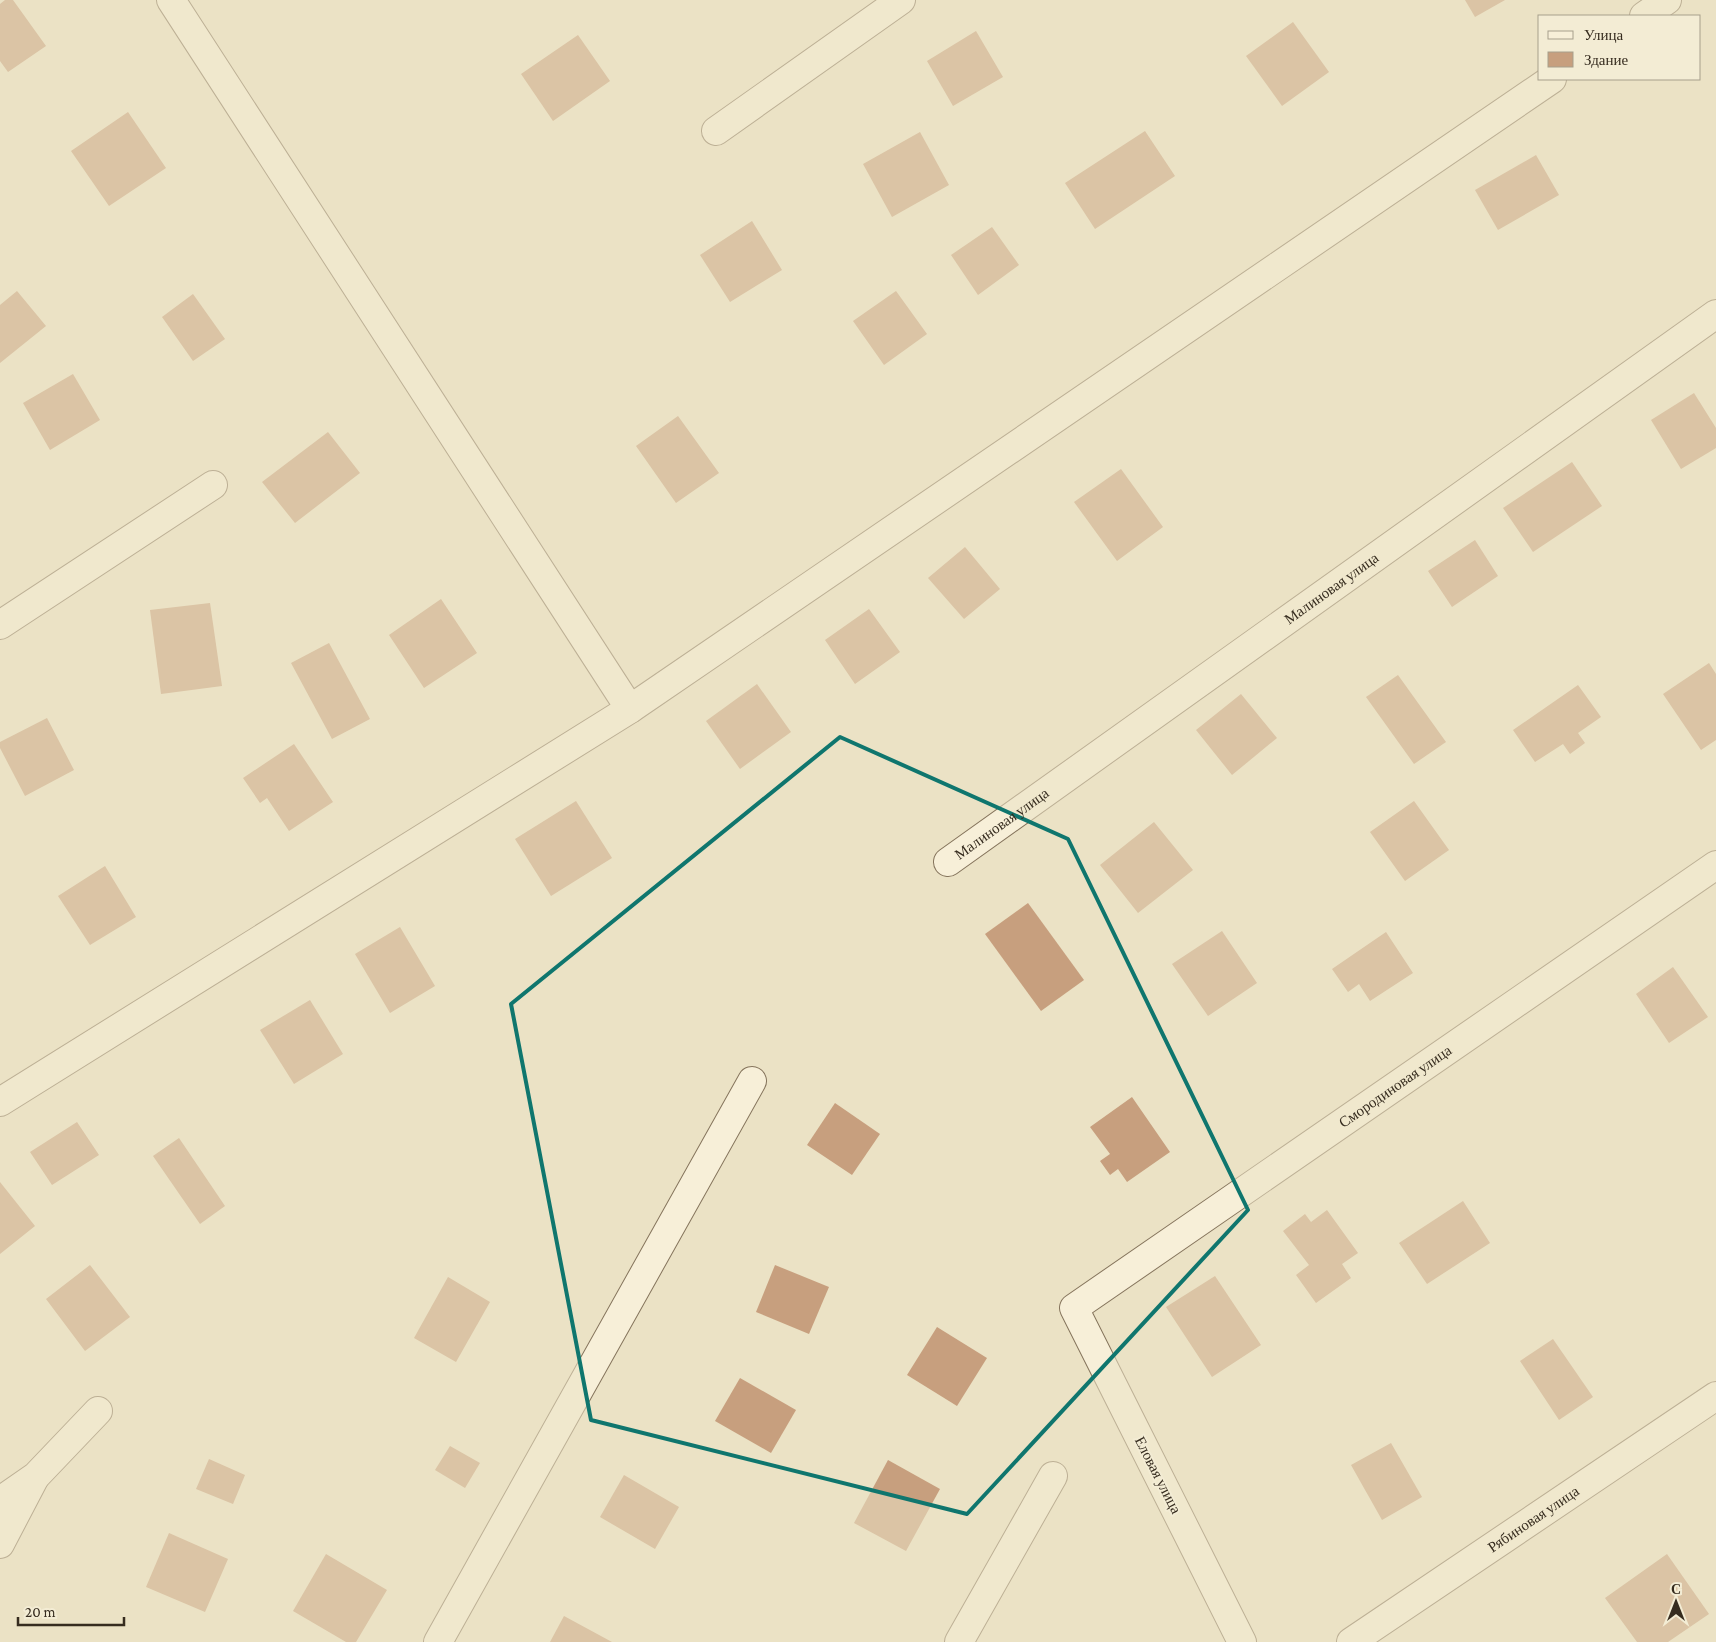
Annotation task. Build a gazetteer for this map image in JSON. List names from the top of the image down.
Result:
{
  "streets": {
    "street": [
      "Малиновая улица",
      "Смородиновая улица",
      "Еловая улица",
      "Рябиновая улица"
    ]
  },
  "crossings": [
    ["Смородиновая улица", "Еловая улица"]
  ],
  "legend": ["Улица", "Здание"],
  "scale_bar": "20 m",
  "north": "top"
}
